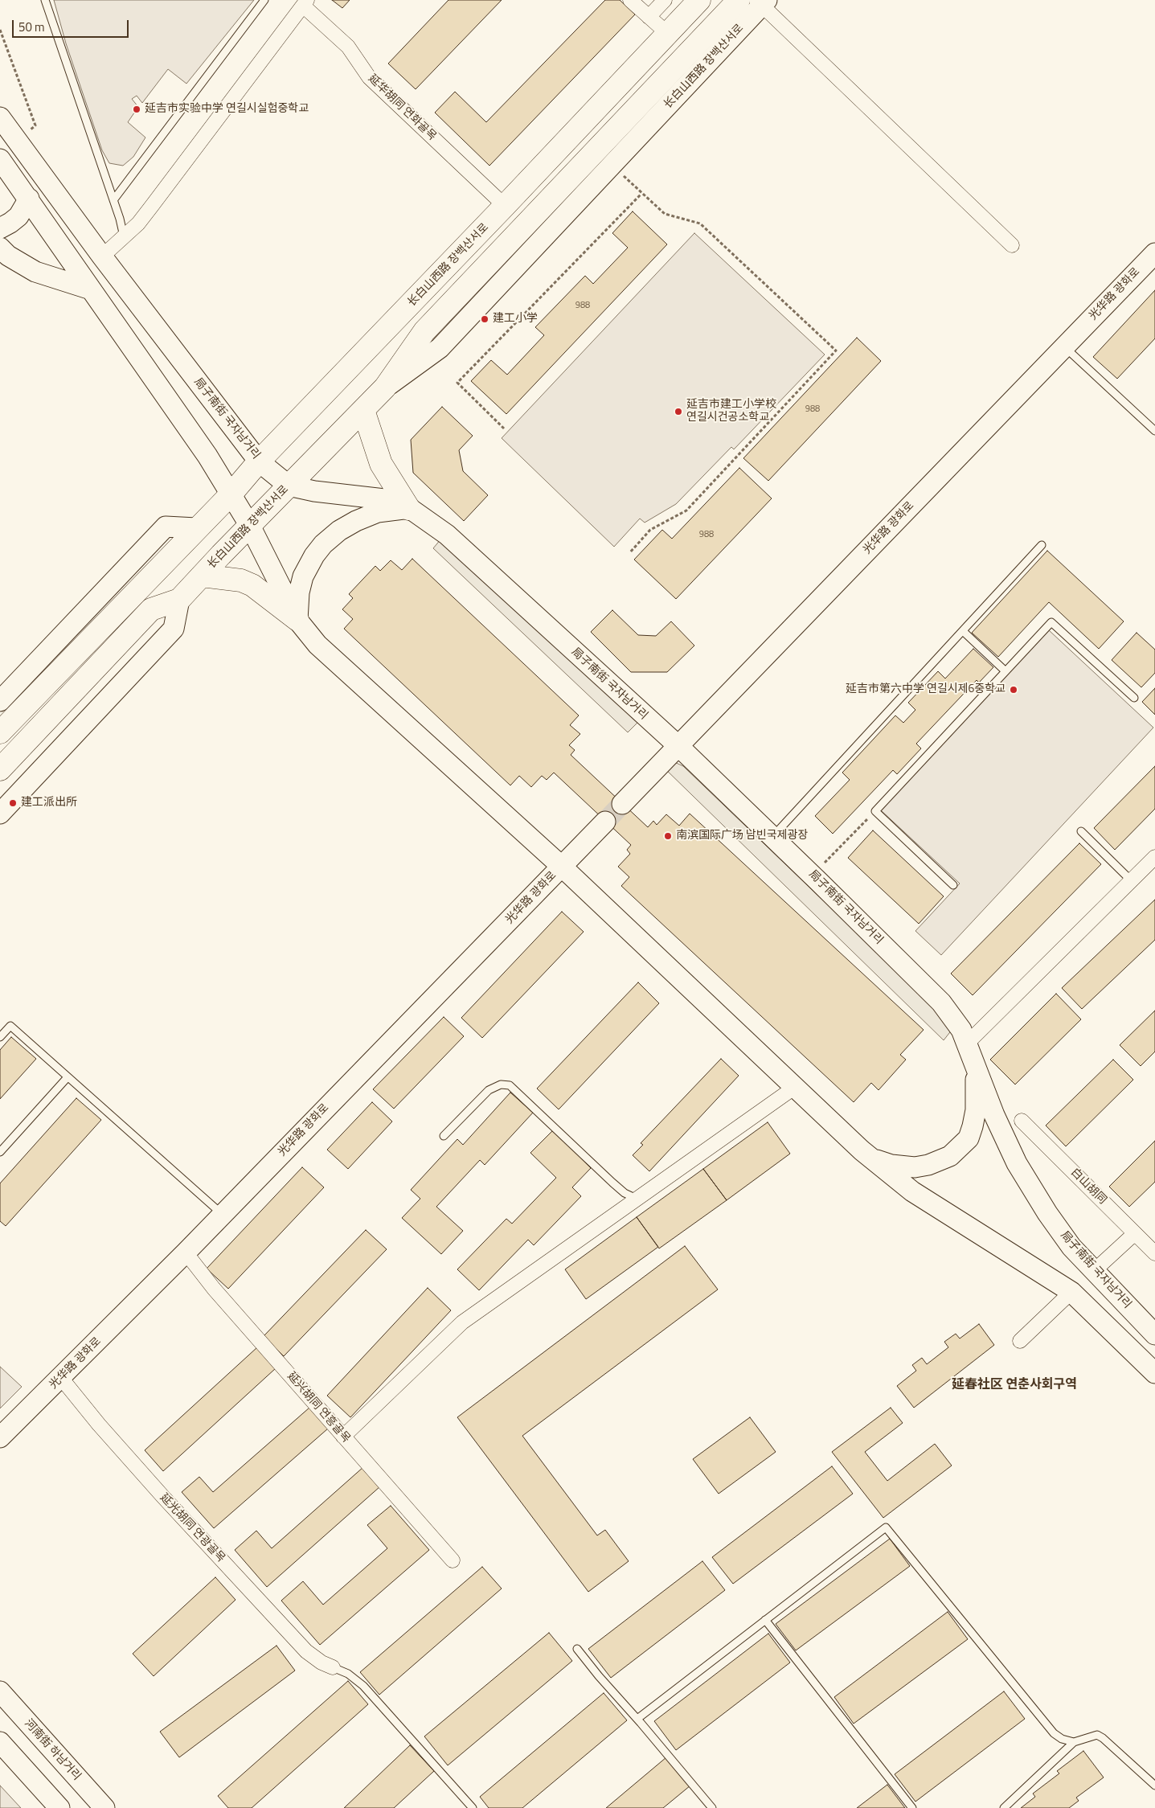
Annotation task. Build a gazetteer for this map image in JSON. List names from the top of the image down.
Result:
{
  "streets": {
    "main road": [
      "长白山西路 장백산서로",
      "光华路 광화로",
      "局子南街 국자남거리",
      "河南街 하남거리"
    ],
    "street": [
      "延华胡同 연화골목",
      "白山胡同",
      "延兴胡同 연흥골목",
      "延光胡同 연광골목"
    ]
  },
  "crossings": [
    ["长白山西路 장백산서로", "延华胡同 연화골목"],
    ["长白山西路 장백산서로", "局子南街 국자남거리"],
    ["光华路 광화로", "局子南街 국자남거리"],
    ["光华路 광화로", "延兴胡同 연흥골목"],
    ["光华路 광화로", "延光胡同 연광골목"]
  ],
  "districts": ["延春社区 연춘사회구역"],
  "places": [
    "延吉市实验中学 연길시실험중학교",
    "建工小学",
    "延吉市建工小学校 연길시건공소학교",
    "延吉市第六中学 연길시제6중학교",
    "建工派出所",
    "南滨国际广场 남빈국제광장"
  ],
  "house_numbers": ["988", "988", "988"],
  "scale_bar": "50 m"
}
